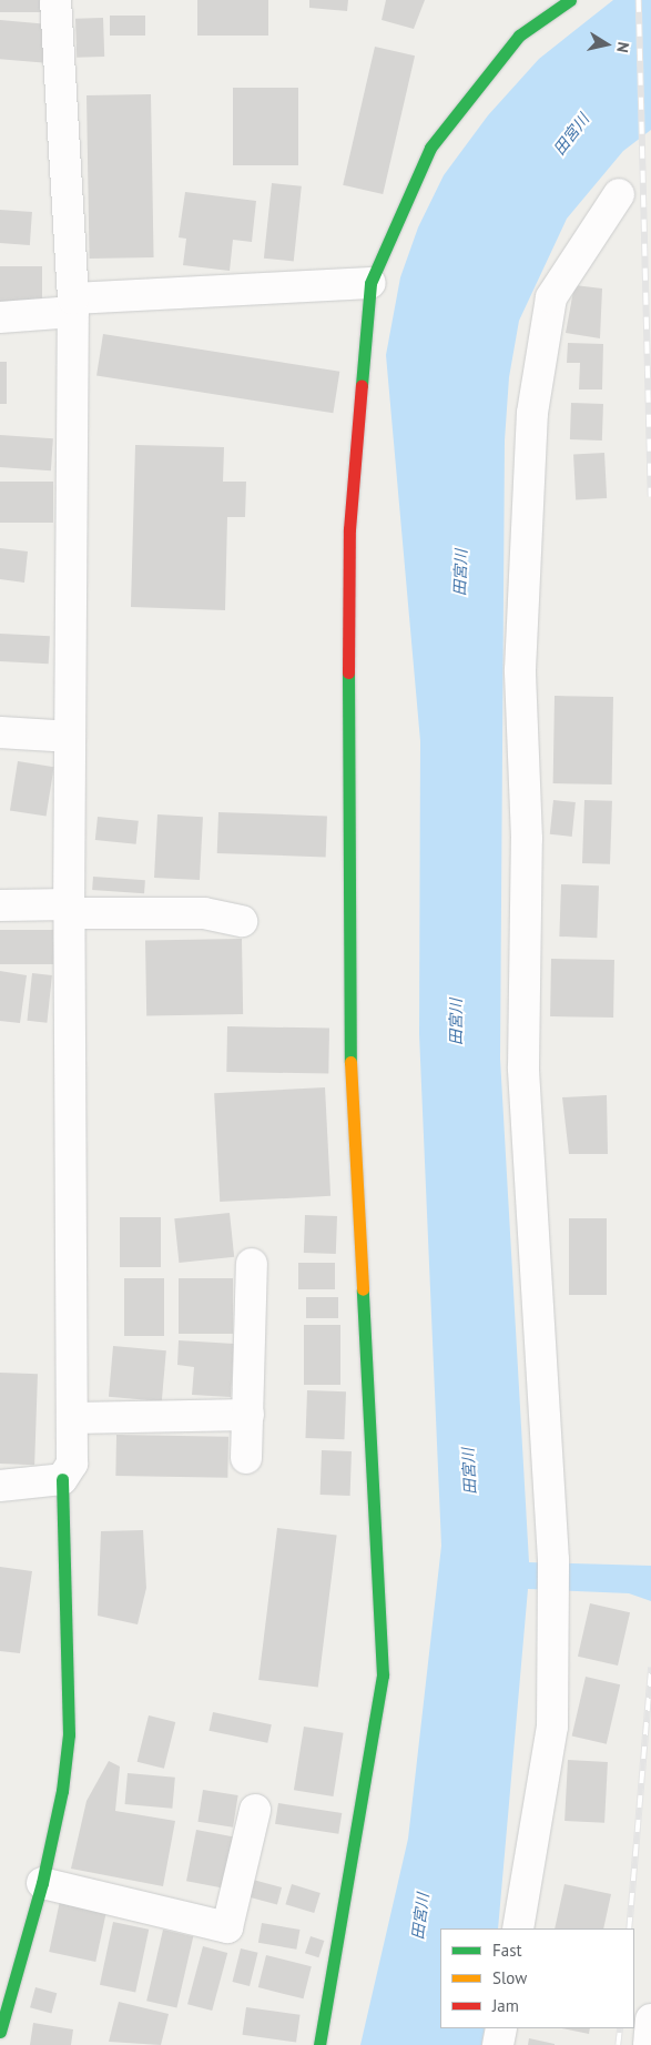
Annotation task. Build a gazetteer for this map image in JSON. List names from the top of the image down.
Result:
{
  "water": ["田宮川"],
  "legend": ["Fast", "Slow", "Jam"],
  "north": "right"
}
